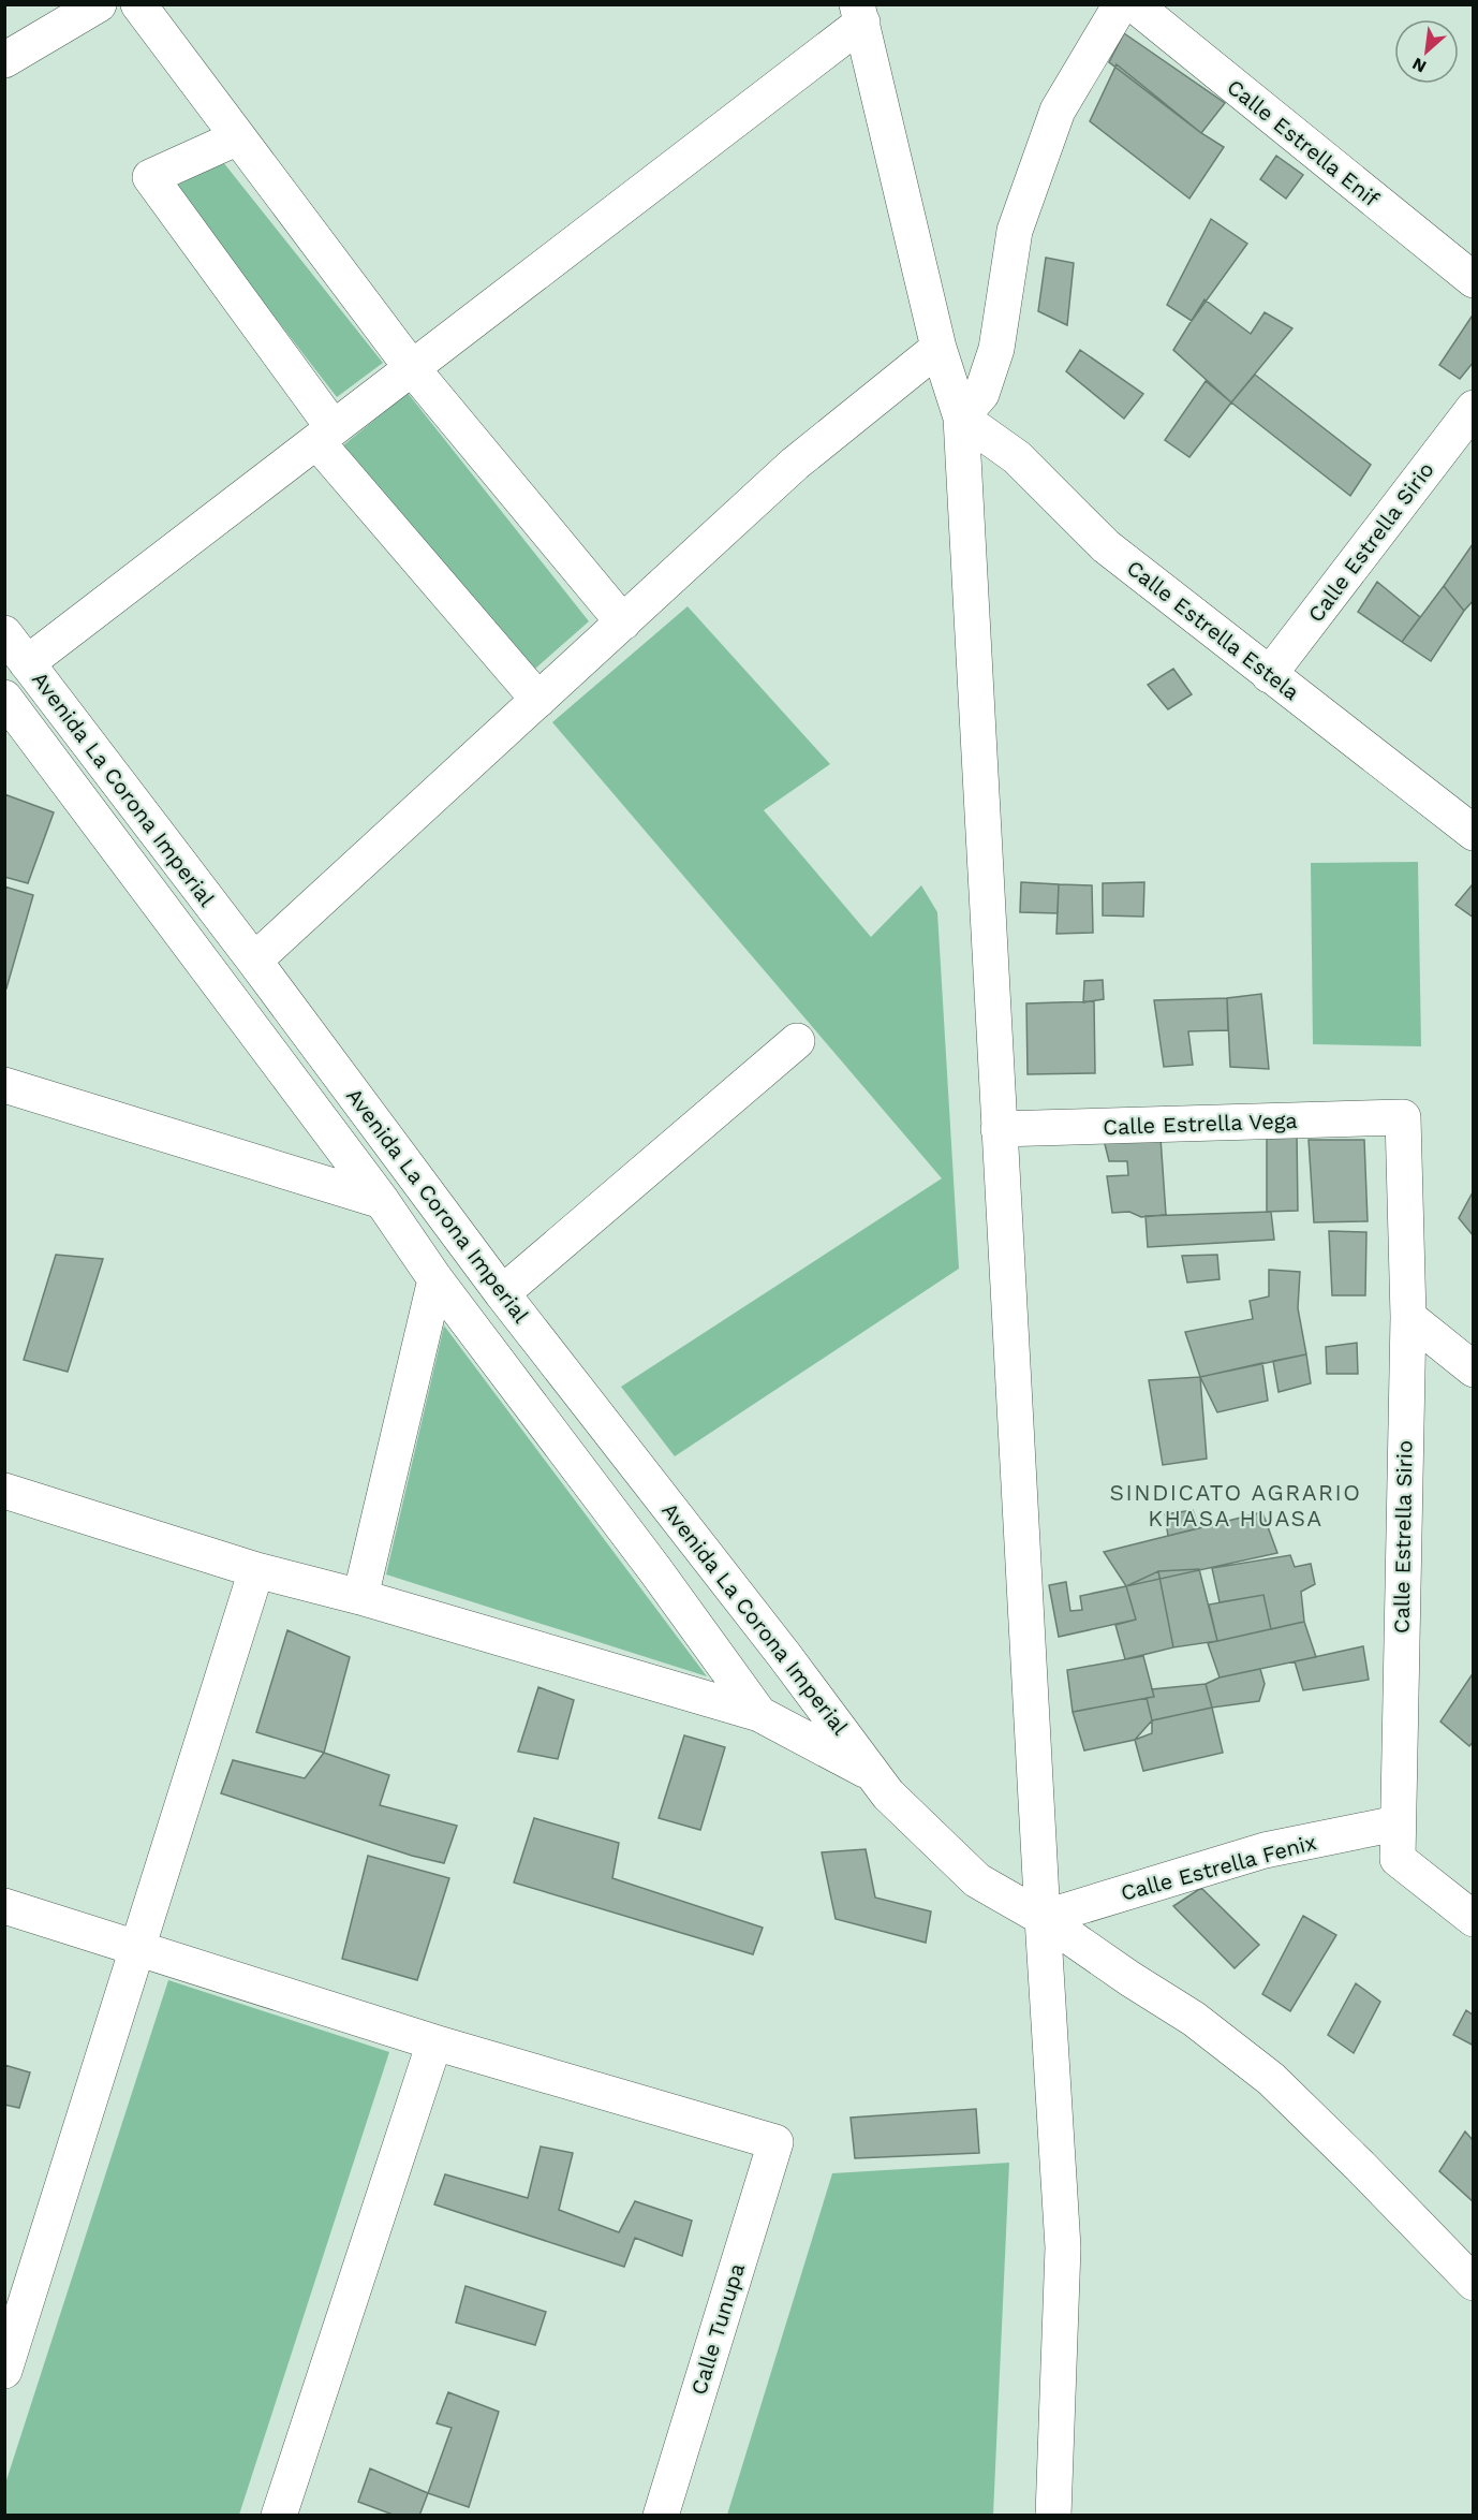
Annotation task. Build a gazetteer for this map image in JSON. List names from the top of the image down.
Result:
{
  "streets": {
    "street": [
      "Calle Estrella Enif",
      "Calle Estrella Sirio",
      "Calle Estrella Estela",
      "Avenida La Corona Imperial",
      "Calle Estrella Vega",
      "Calle Estrella Fenix",
      "Calle Tunupa"
    ]
  },
  "crossings": [
    ["Calle Estrella Sirio", "Calle Estrella Estela"],
    ["Calle Estrella Sirio", "Calle Estrella Vega"],
    ["Calle Estrella Sirio", "Calle Estrella Fenix"],
    ["Avenida La Corona Imperial", "Calle Estrella Fenix"]
  ],
  "districts": ["SINDICATO AGRARIO KHASA HUASA"],
  "north": "bottom left"
}
